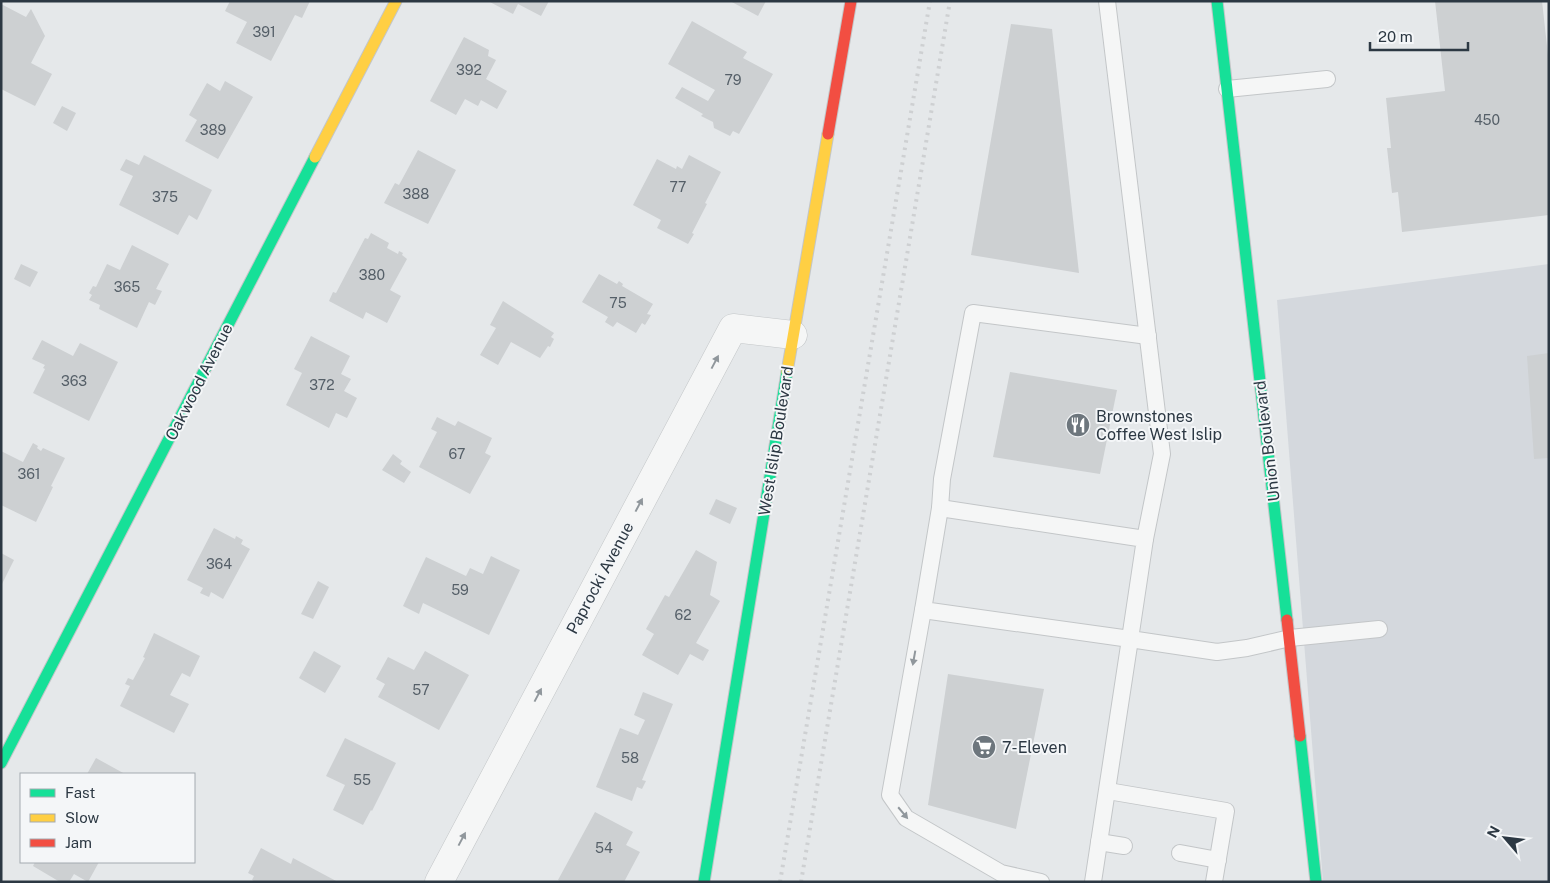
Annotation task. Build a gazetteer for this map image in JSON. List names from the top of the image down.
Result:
{
  "streets": {
    "street": [
      "Oakwood Avenue",
      "West Islip Boulevard",
      "Union Boulevard",
      "Paprocki Avenue"
    ]
  },
  "crossings": [
    ["West Islip Boulevard", "Paprocki Avenue"]
  ],
  "one_way": ["Paprocki Avenue"],
  "places": {
    "restaurant": ["Brownstones Coffee West Islip"],
    "supermarket": ["7-Eleven"]
  },
  "house_numbers": [
    "391",
    "392",
    "79",
    "450",
    "389",
    "77",
    "388",
    "375",
    "380",
    "365",
    "75",
    "363",
    "372",
    "67",
    "361",
    "364",
    "59",
    "62",
    "57",
    "58",
    "55",
    "54"
  ],
  "legend": ["Fast", "Slow", "Jam"],
  "scale_bar": "20 m",
  "north": "top left"
}
